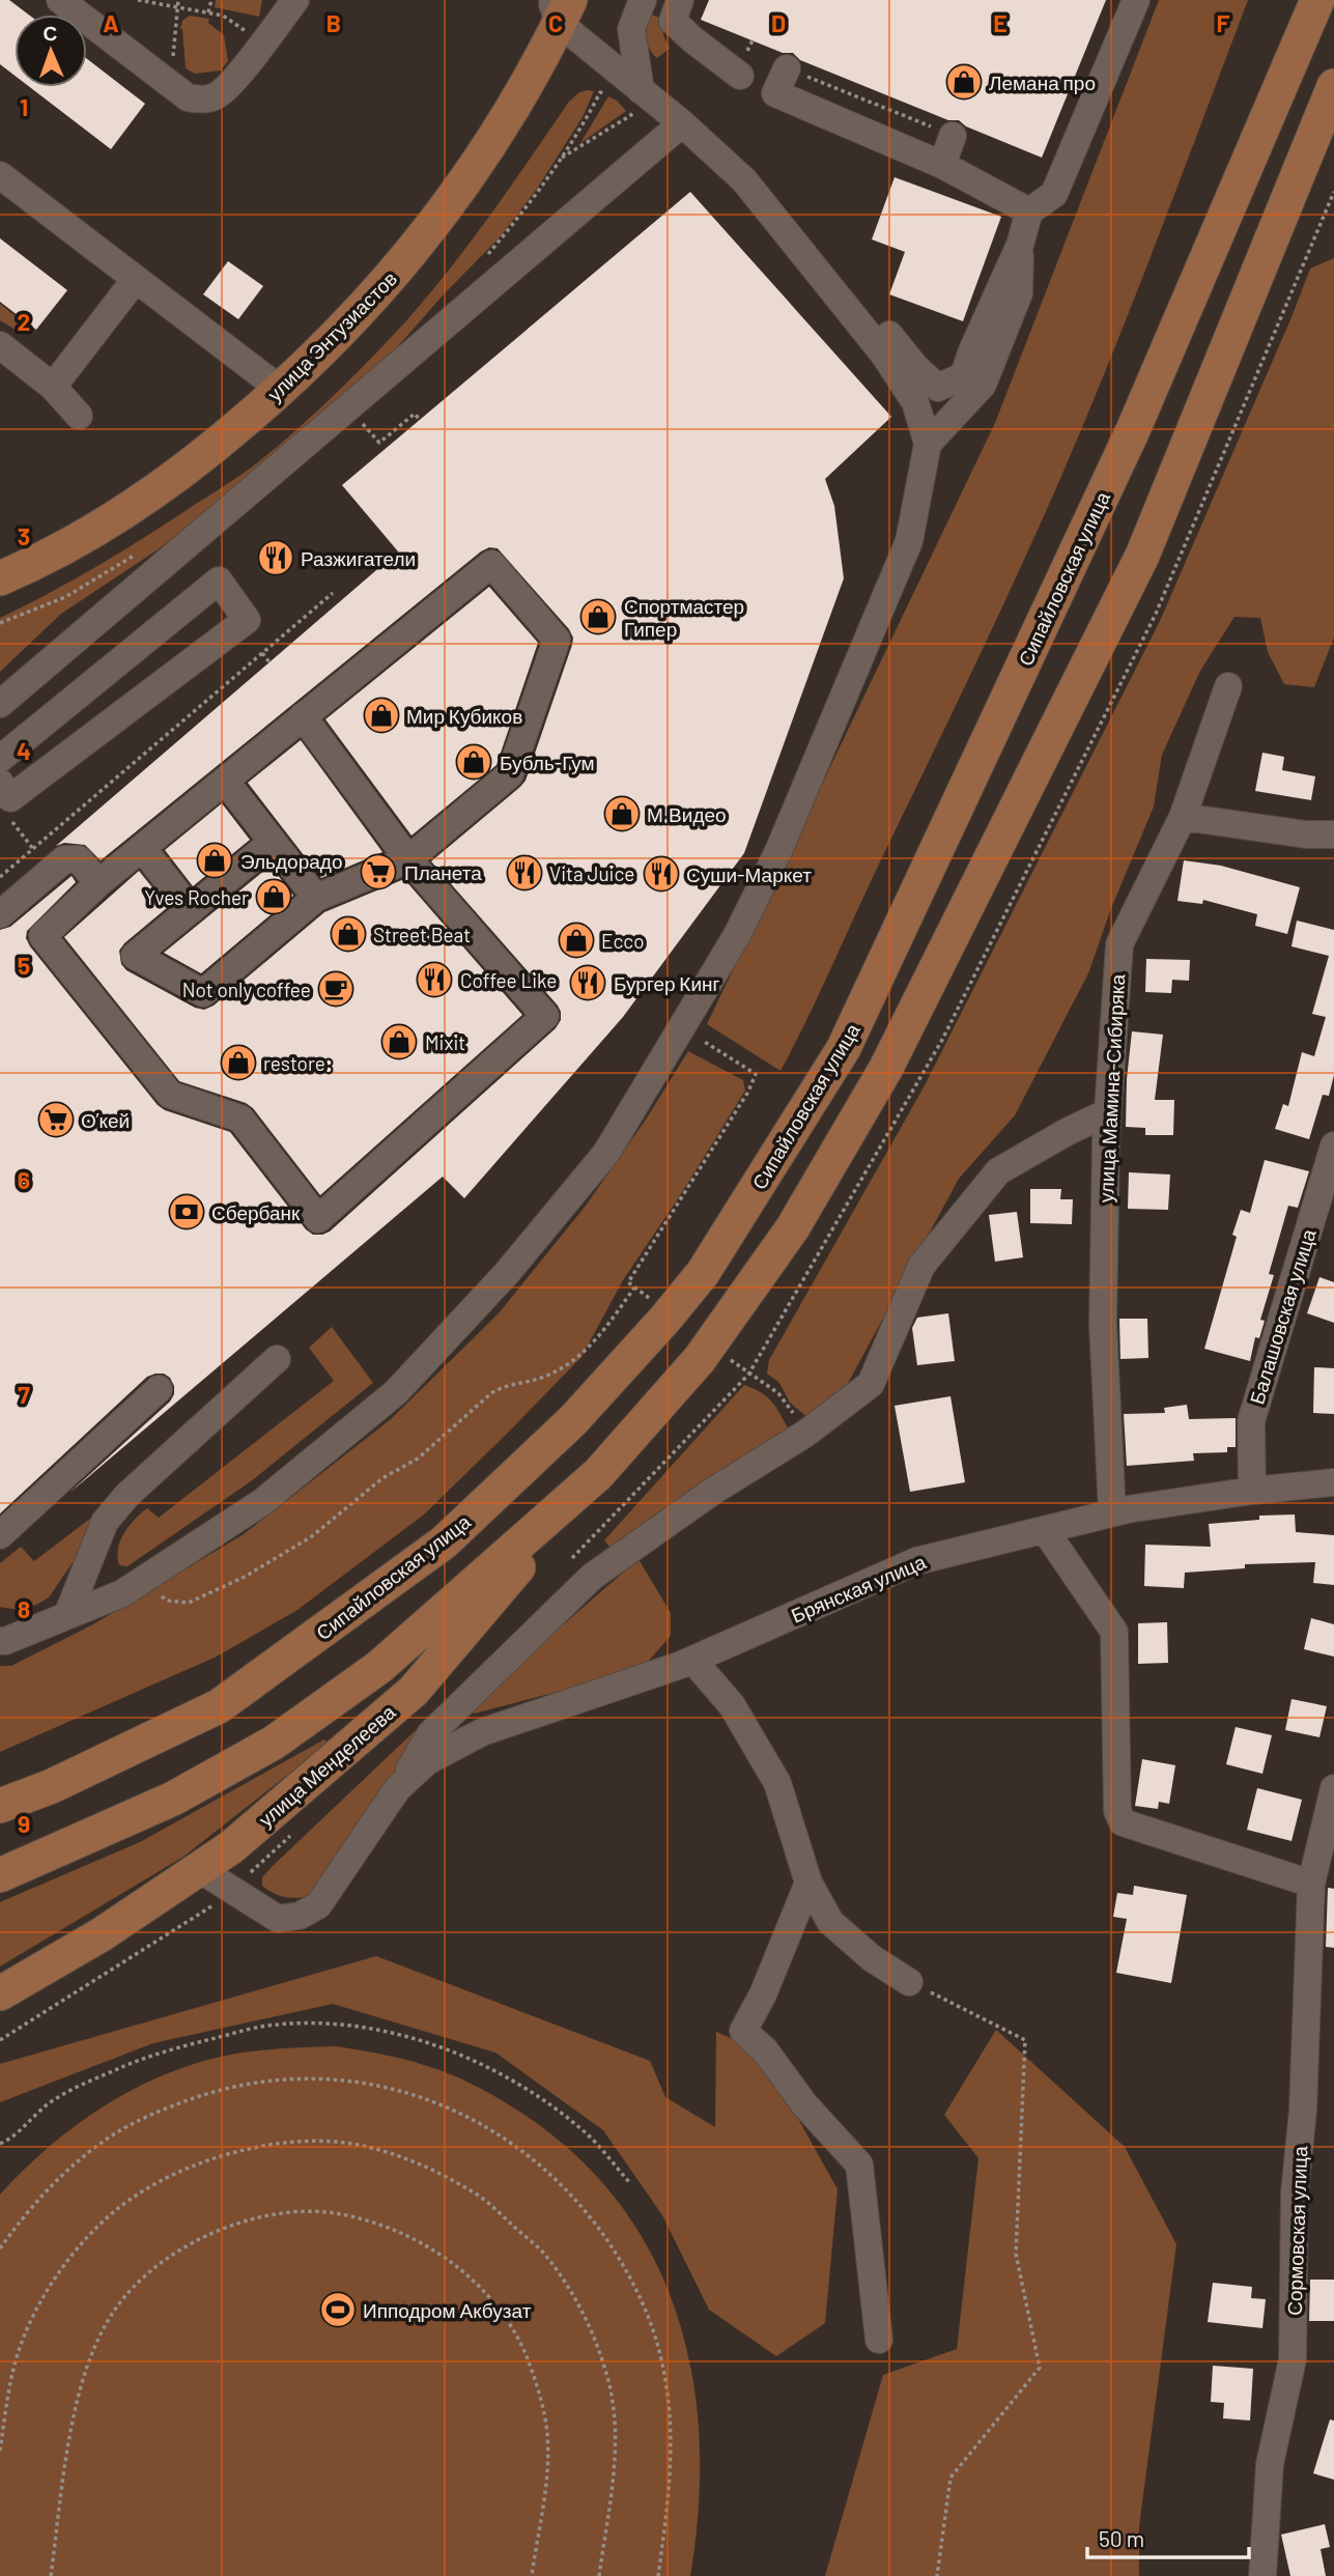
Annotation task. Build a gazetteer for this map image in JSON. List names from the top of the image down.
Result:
{
  "streets": {
    "main road": ["улица Энтузиастов", "Сипайловская улица", "улица Менделеева"],
    "street": [
      "улица Мамина-Сибиряка",
      "Балашовская улица",
      "Брянская улица",
      "Сормовская улица"
    ]
  },
  "crossings": [
    ["улица Мамина-Сибиряка", "Брянская улица"],
    ["Балашовская улица", "Брянская улица"]
  ],
  "places": {
    "shop": [
      "Лемана про",
      "Спортмастер Гипер",
      "Мир Кубиков",
      "Бубль-Гум",
      "М.Видео",
      "Эльдорадо",
      "Yves Rocher",
      "Street Beat",
      "Ecco",
      "Mixit",
      "restore:"
    ],
    "restaurant": [
      "Разжигатели",
      "Vita Juice",
      "Суши-Маркет",
      "Coffee Like",
      "Бургер Кинг"
    ],
    "supermarket": ["Планета", "О’кей"],
    "cafe": ["Not only coffee"],
    "bank": ["Сбербанк"],
    "sports": ["Ипподром Акбузат"]
  },
  "scale_bar": "50 m",
  "north": "top",
  "grid": {
    "columns": [
      "A",
      "B",
      "C",
      "D",
      "E",
      "F"
    ],
    "rows": [
      "1",
      "2",
      "3",
      "4",
      "5",
      "6",
      "7",
      "8",
      "9"
    ]
  }
}
